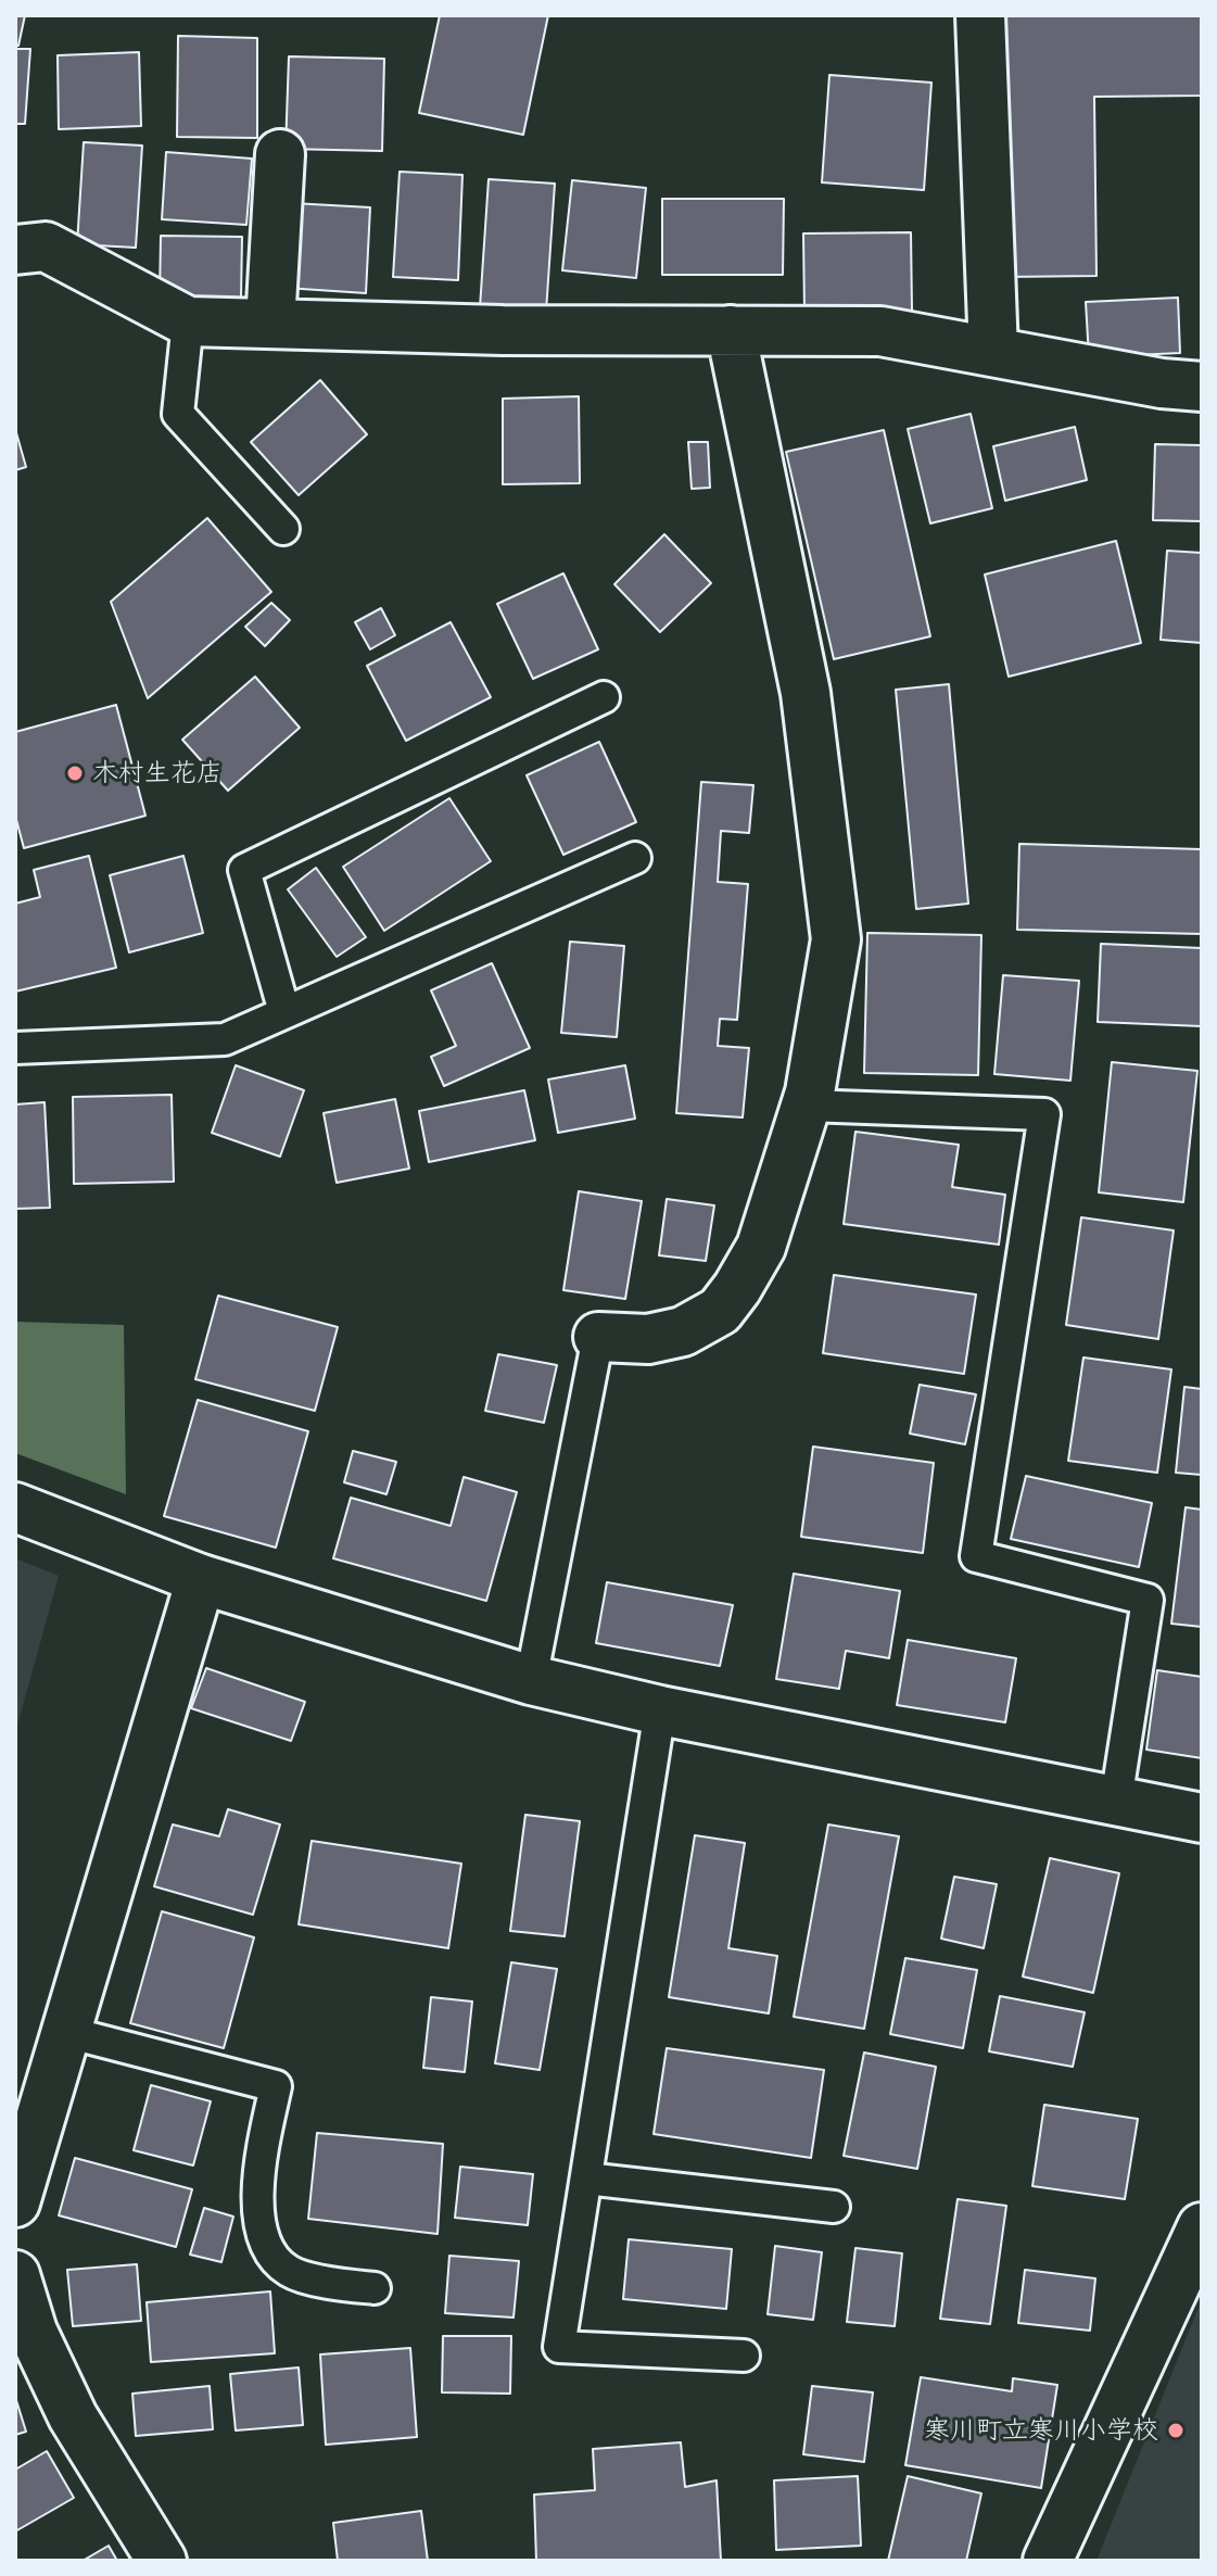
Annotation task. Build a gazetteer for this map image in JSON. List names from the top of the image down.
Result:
{
  "places": ["木村生花店", "寒川町立寒川小学校"]
}
